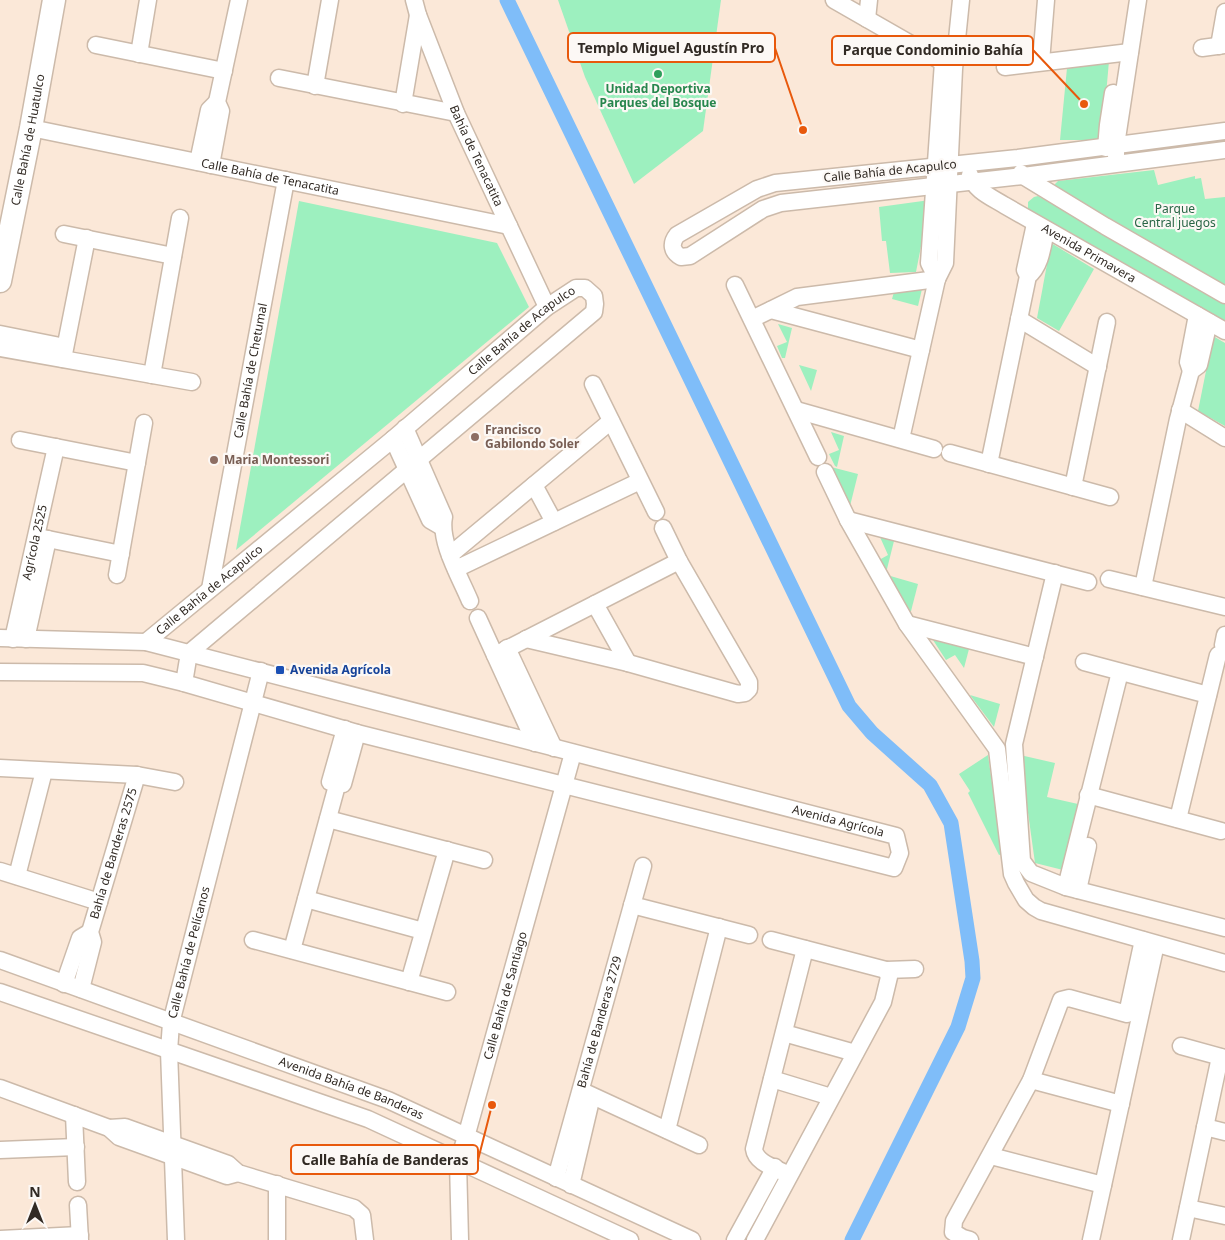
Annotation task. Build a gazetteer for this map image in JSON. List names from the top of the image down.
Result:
{
  "streets": {
    "street": [
      "Calle Bahía de Huatulco",
      "Bahía de Tenacatita",
      "Calle Bahía de Acapulco",
      "Calle Bahía de Tenacatita",
      "Avenida Primavera",
      "Calle Bahía de Chetumal",
      "Agrícola 2525",
      "Avenida Agrícola",
      "Bahía de Banderas 2575",
      "Calle Bahía de Pelícanos",
      "Calle Bahía de Santiago",
      "Bahía de Banderas 2729",
      "Avenida Bahía de Banderas"
    ]
  },
  "crossings": [
    ["Calle Bahía de Huatulco", "Calle Bahía de Tenacatita"],
    ["Bahía de Tenacatita", "Calle Bahía de Acapulco"],
    ["Bahía de Tenacatita", "Calle Bahía de Tenacatita"],
    ["Calle Bahía de Acapulco", "Avenida Primavera"],
    ["Calle Bahía de Acapulco", "Calle Bahía de Chetumal"],
    ["Calle Bahía de Acapulco", "Avenida Agrícola"],
    ["Calle Bahía de Tenacatita", "Calle Bahía de Chetumal"],
    ["Agrícola 2525", "Avenida Agrícola"],
    ["Avenida Agrícola", "Calle Bahía de Pelícanos"],
    ["Avenida Agrícola", "Calle Bahía de Santiago"],
    ["Bahía de Banderas 2575", "Avenida Bahía de Banderas"],
    ["Calle Bahía de Pelícanos", "Avenida Bahía de Banderas"],
    ["Calle Bahía de Santiago", "Avenida Bahía de Banderas"],
    ["Bahía de Banderas 2729", "Avenida Bahía de Banderas"]
  ],
  "parks": ["Parque Central juegos"],
  "places": {
    "other": [
      "Unidad Deportiva Parques del Bosque",
      "Parque Condominio Bahía",
      "Templo Miguel Agustín Pro",
      "Francisco Gabilondo Soler",
      "Maria Montessori",
      "Calle Bahía de Banderas"
    ],
    "transit": ["Avenida Agrícola"]
  },
  "north": "top"
}
